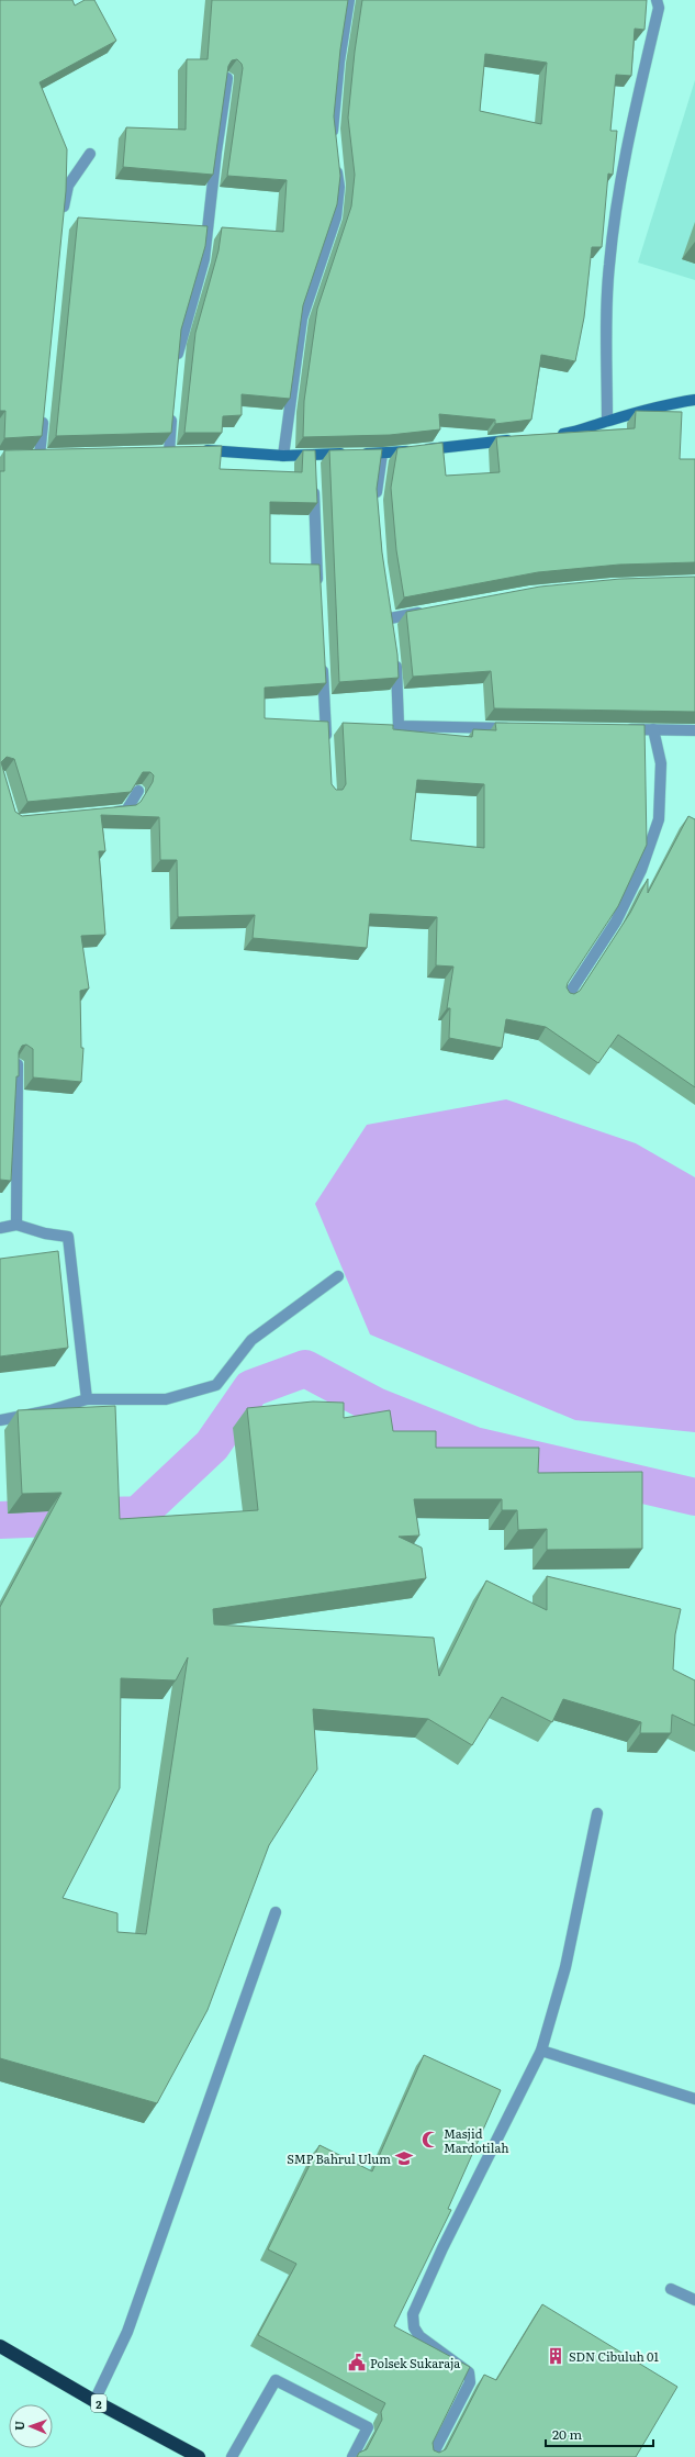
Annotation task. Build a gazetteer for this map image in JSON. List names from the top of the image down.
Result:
{
  "streets": {
    "highway": ["2"]
  },
  "places": {
    "mosque": ["Masjid Mardotilah"],
    "school or university": ["SMP Bahrul Ulum"],
    "building": ["SDN Cibuluh 01"],
    "public building": ["Polsek Sukaraja"]
  },
  "scale_bar": "20 m",
  "north": "left"
}
